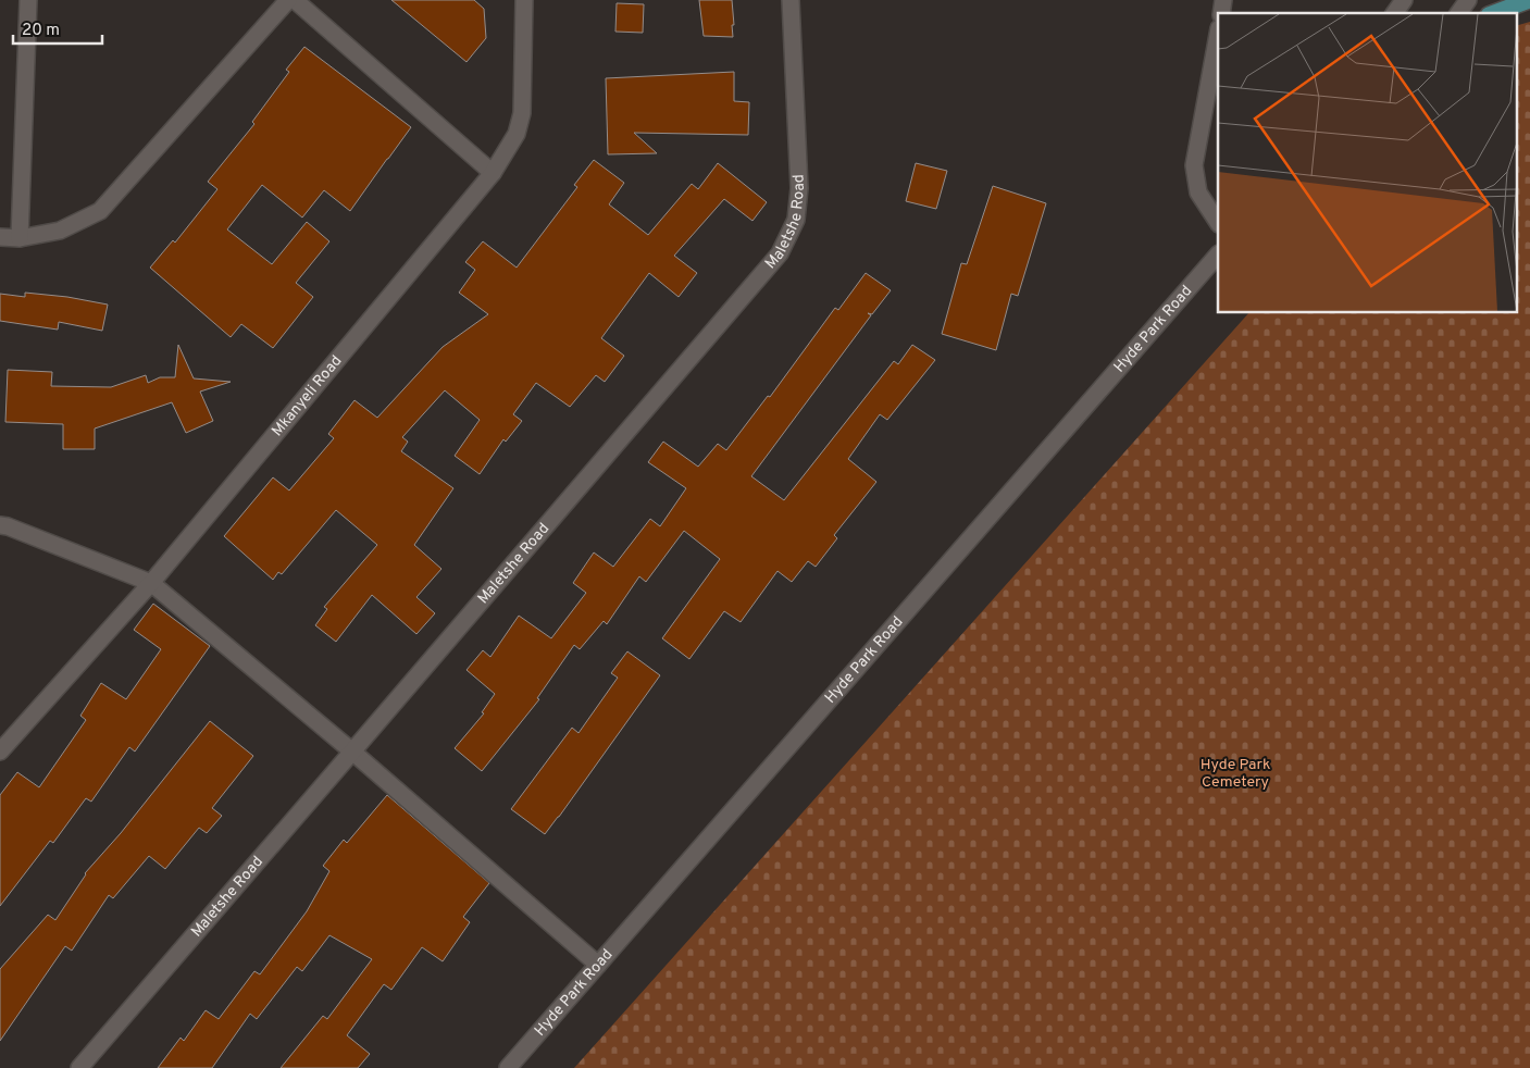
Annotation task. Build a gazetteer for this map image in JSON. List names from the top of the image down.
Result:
{
  "streets": {
    "street": ["Maletshe Road", "Hyde Park Road", "Mkanyeli Road"]
  },
  "parks": ["Hyde Park Cemetery"],
  "scale_bar": "20 m"
}
